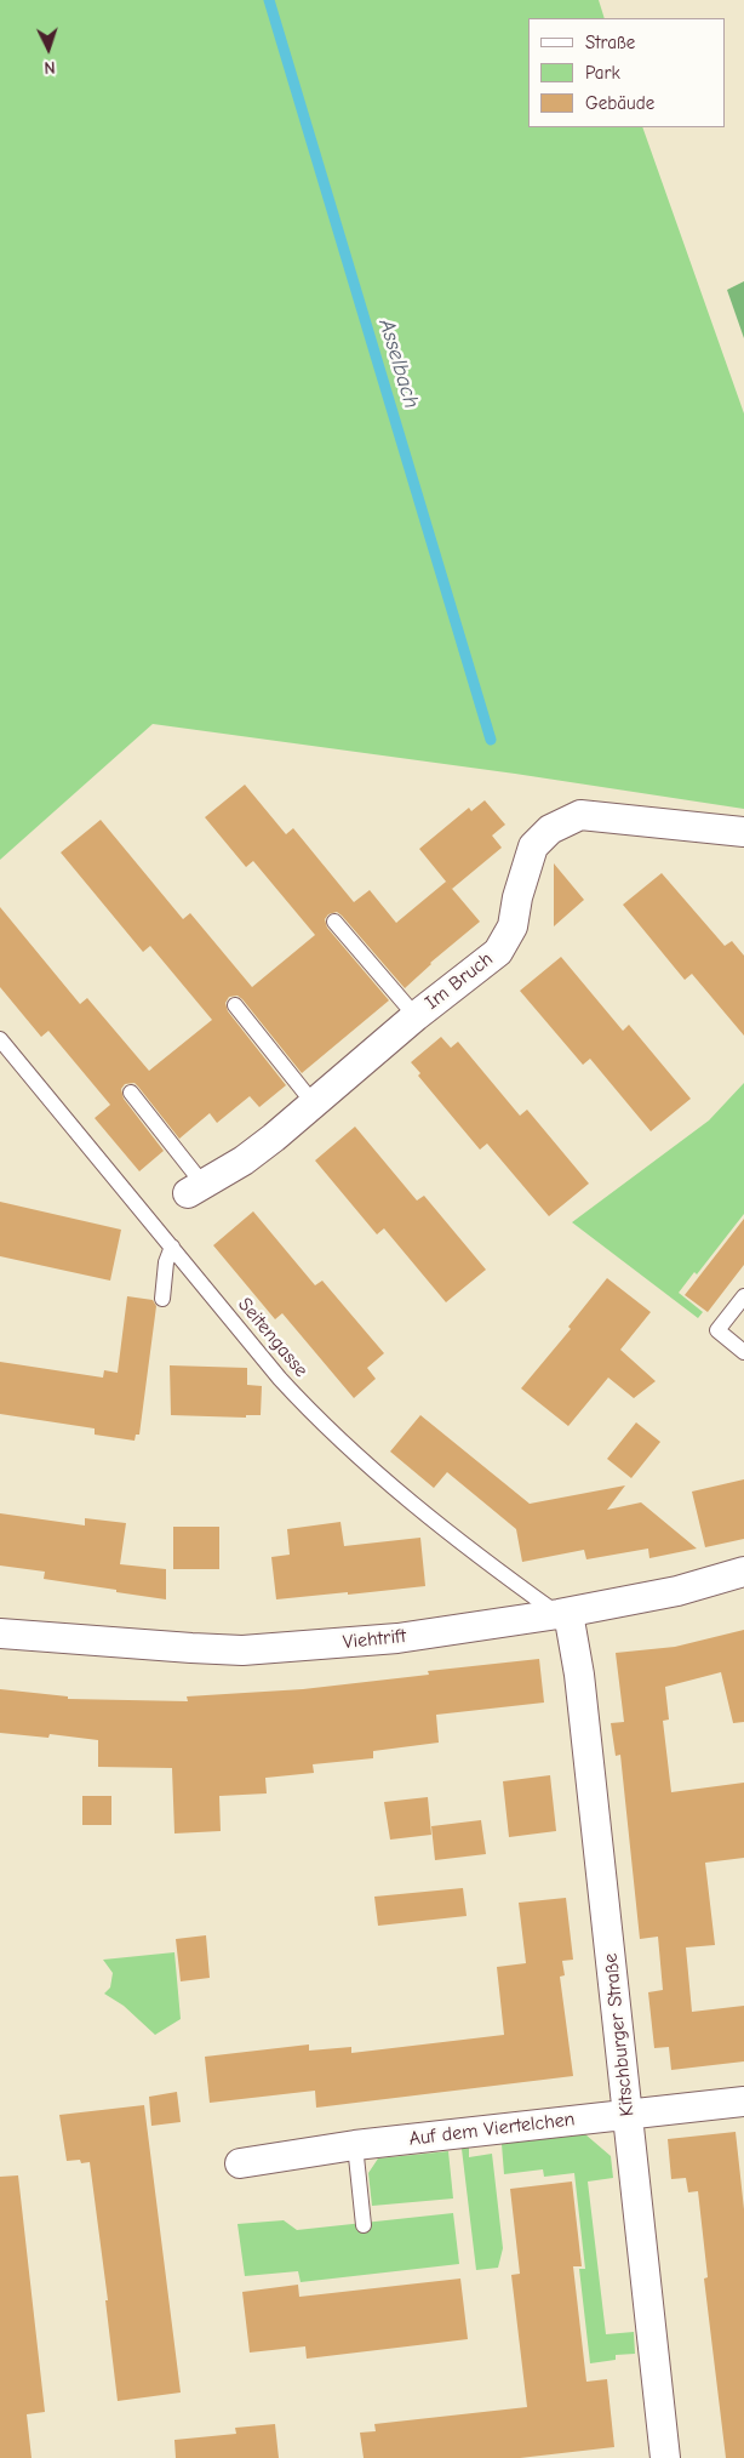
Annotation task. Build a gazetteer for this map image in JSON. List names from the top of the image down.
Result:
{
  "streets": {
    "street": [
      "Im Bruch",
      "Viehtrift",
      "Kitschburger Straße",
      "Auf dem Viertelchen"
    ],
    "lane": ["Seitengasse"]
  },
  "crossings": [
    ["Seitengasse", "Viehtrift"],
    ["Seitengasse", "Kitschburger Straße"],
    ["Viehtrift", "Kitschburger Straße"],
    ["Kitschburger Straße", "Auf dem Viertelchen"]
  ],
  "water": ["Asselbach"],
  "legend": ["Straße", "Park", "Gebäude"],
  "north": "bottom"
}
